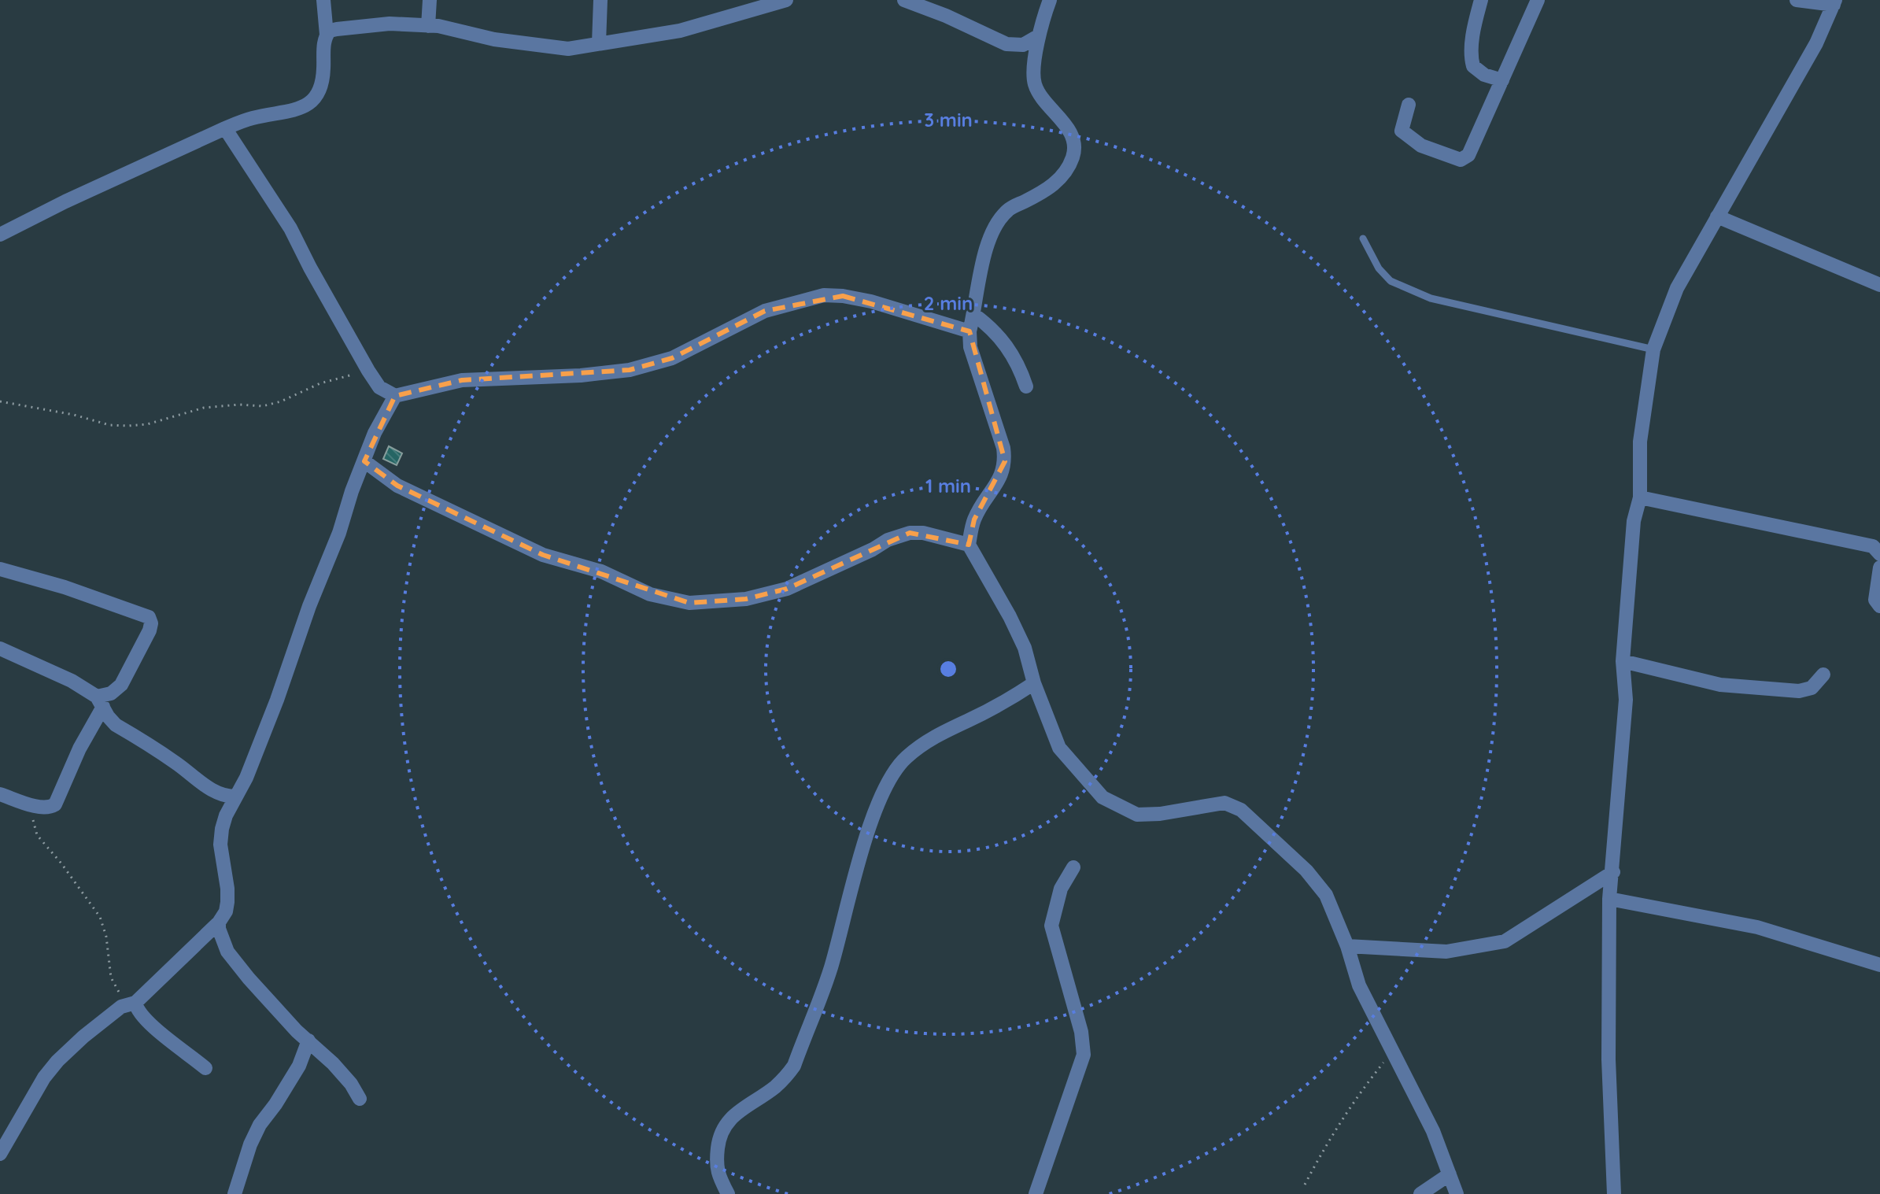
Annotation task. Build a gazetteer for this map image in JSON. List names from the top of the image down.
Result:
{
  "rings": ["3 min", "2 min", "1 min"]
}
